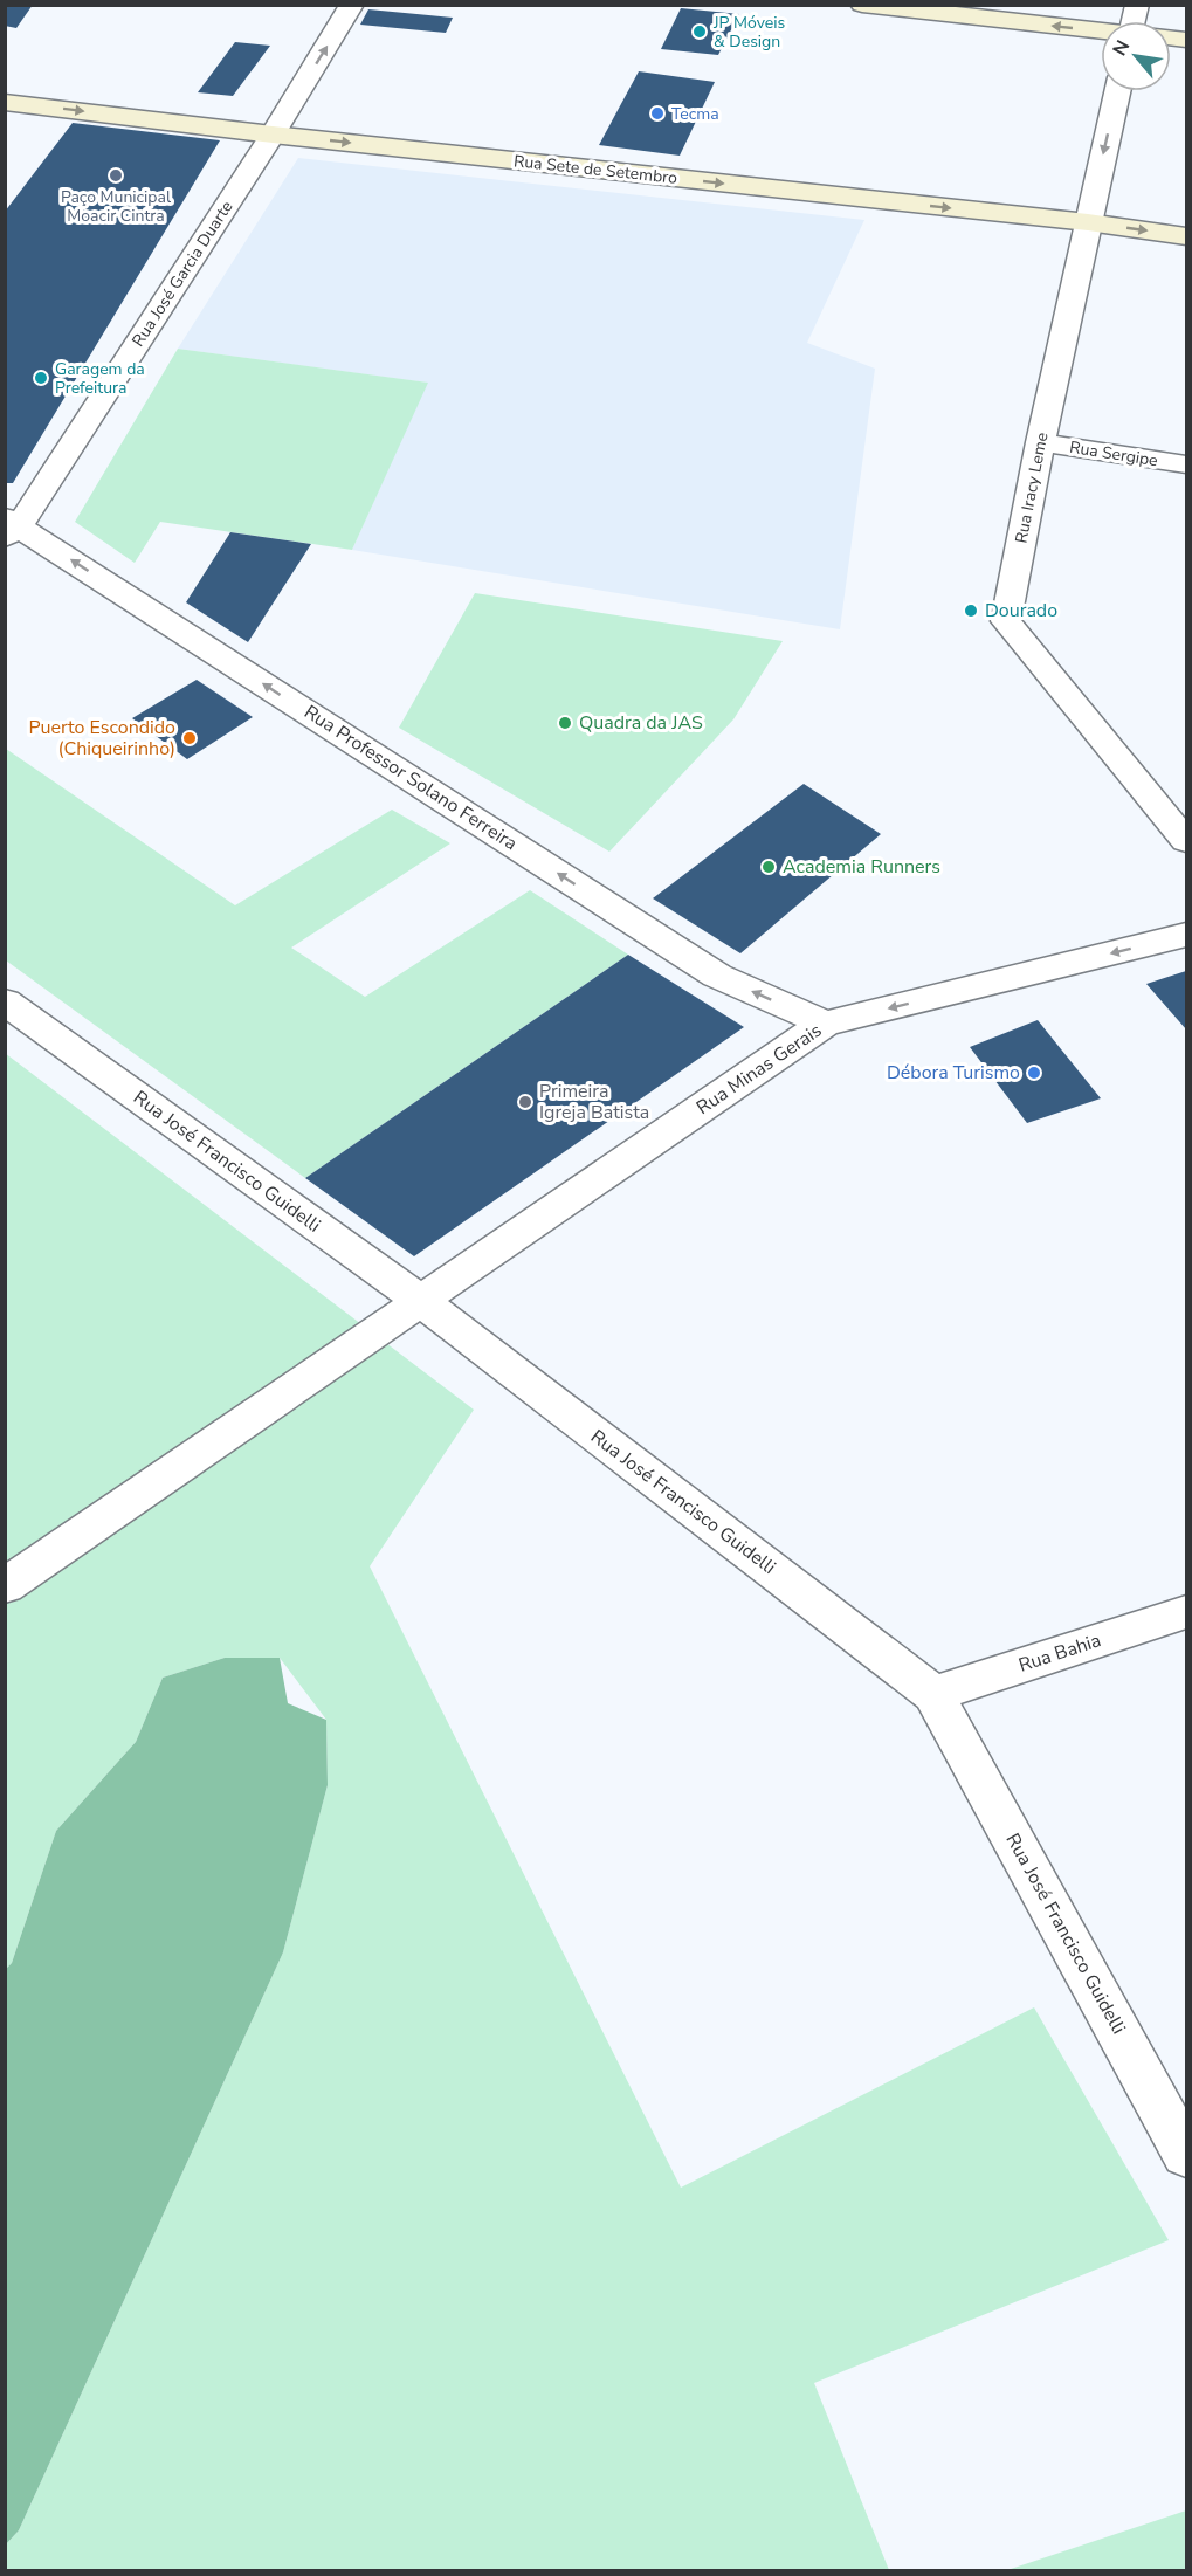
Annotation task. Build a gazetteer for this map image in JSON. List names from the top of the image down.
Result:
{
  "streets": {
    "main road": ["Rua Sete de Setembro"],
    "street": [
      "Rua José Garcia Duarte",
      "Rua Sergipe",
      "Rua Iracy Leme",
      "Rua Professor Solano Ferreira",
      "Rua Minas Gerais",
      "Rua José Francisco Guidelli",
      "Rua Bahia"
    ]
  },
  "crossings": [
    ["Rua Sete de Setembro", "Rua José Garcia Duarte"],
    ["Rua Sete de Setembro", "Rua Iracy Leme"],
    ["Rua José Garcia Duarte", "Rua Professor Solano Ferreira"],
    ["Rua Sergipe", "Rua Iracy Leme"],
    ["Rua Professor Solano Ferreira", "Rua Minas Gerais"],
    ["Rua Minas Gerais", "Rua José Francisco Guidelli"],
    ["Rua José Francisco Guidelli", "Rua Bahia"]
  ],
  "one_way": ["Rua Sete de Setembro", "Rua Professor Solano Ferreira"],
  "places": [
    "JP Móveis & Design",
    "Tecma",
    "Paço Municipal Moacir Cintra",
    "Garagem da Prefeitura",
    "Dourado",
    "Quadra da JAS",
    "Puerto Escondido (Chiqueirinho)",
    "Academia Runners",
    "Débora Turismo",
    "Primeira Igreja Batista"
  ],
  "north": "top left"
}
